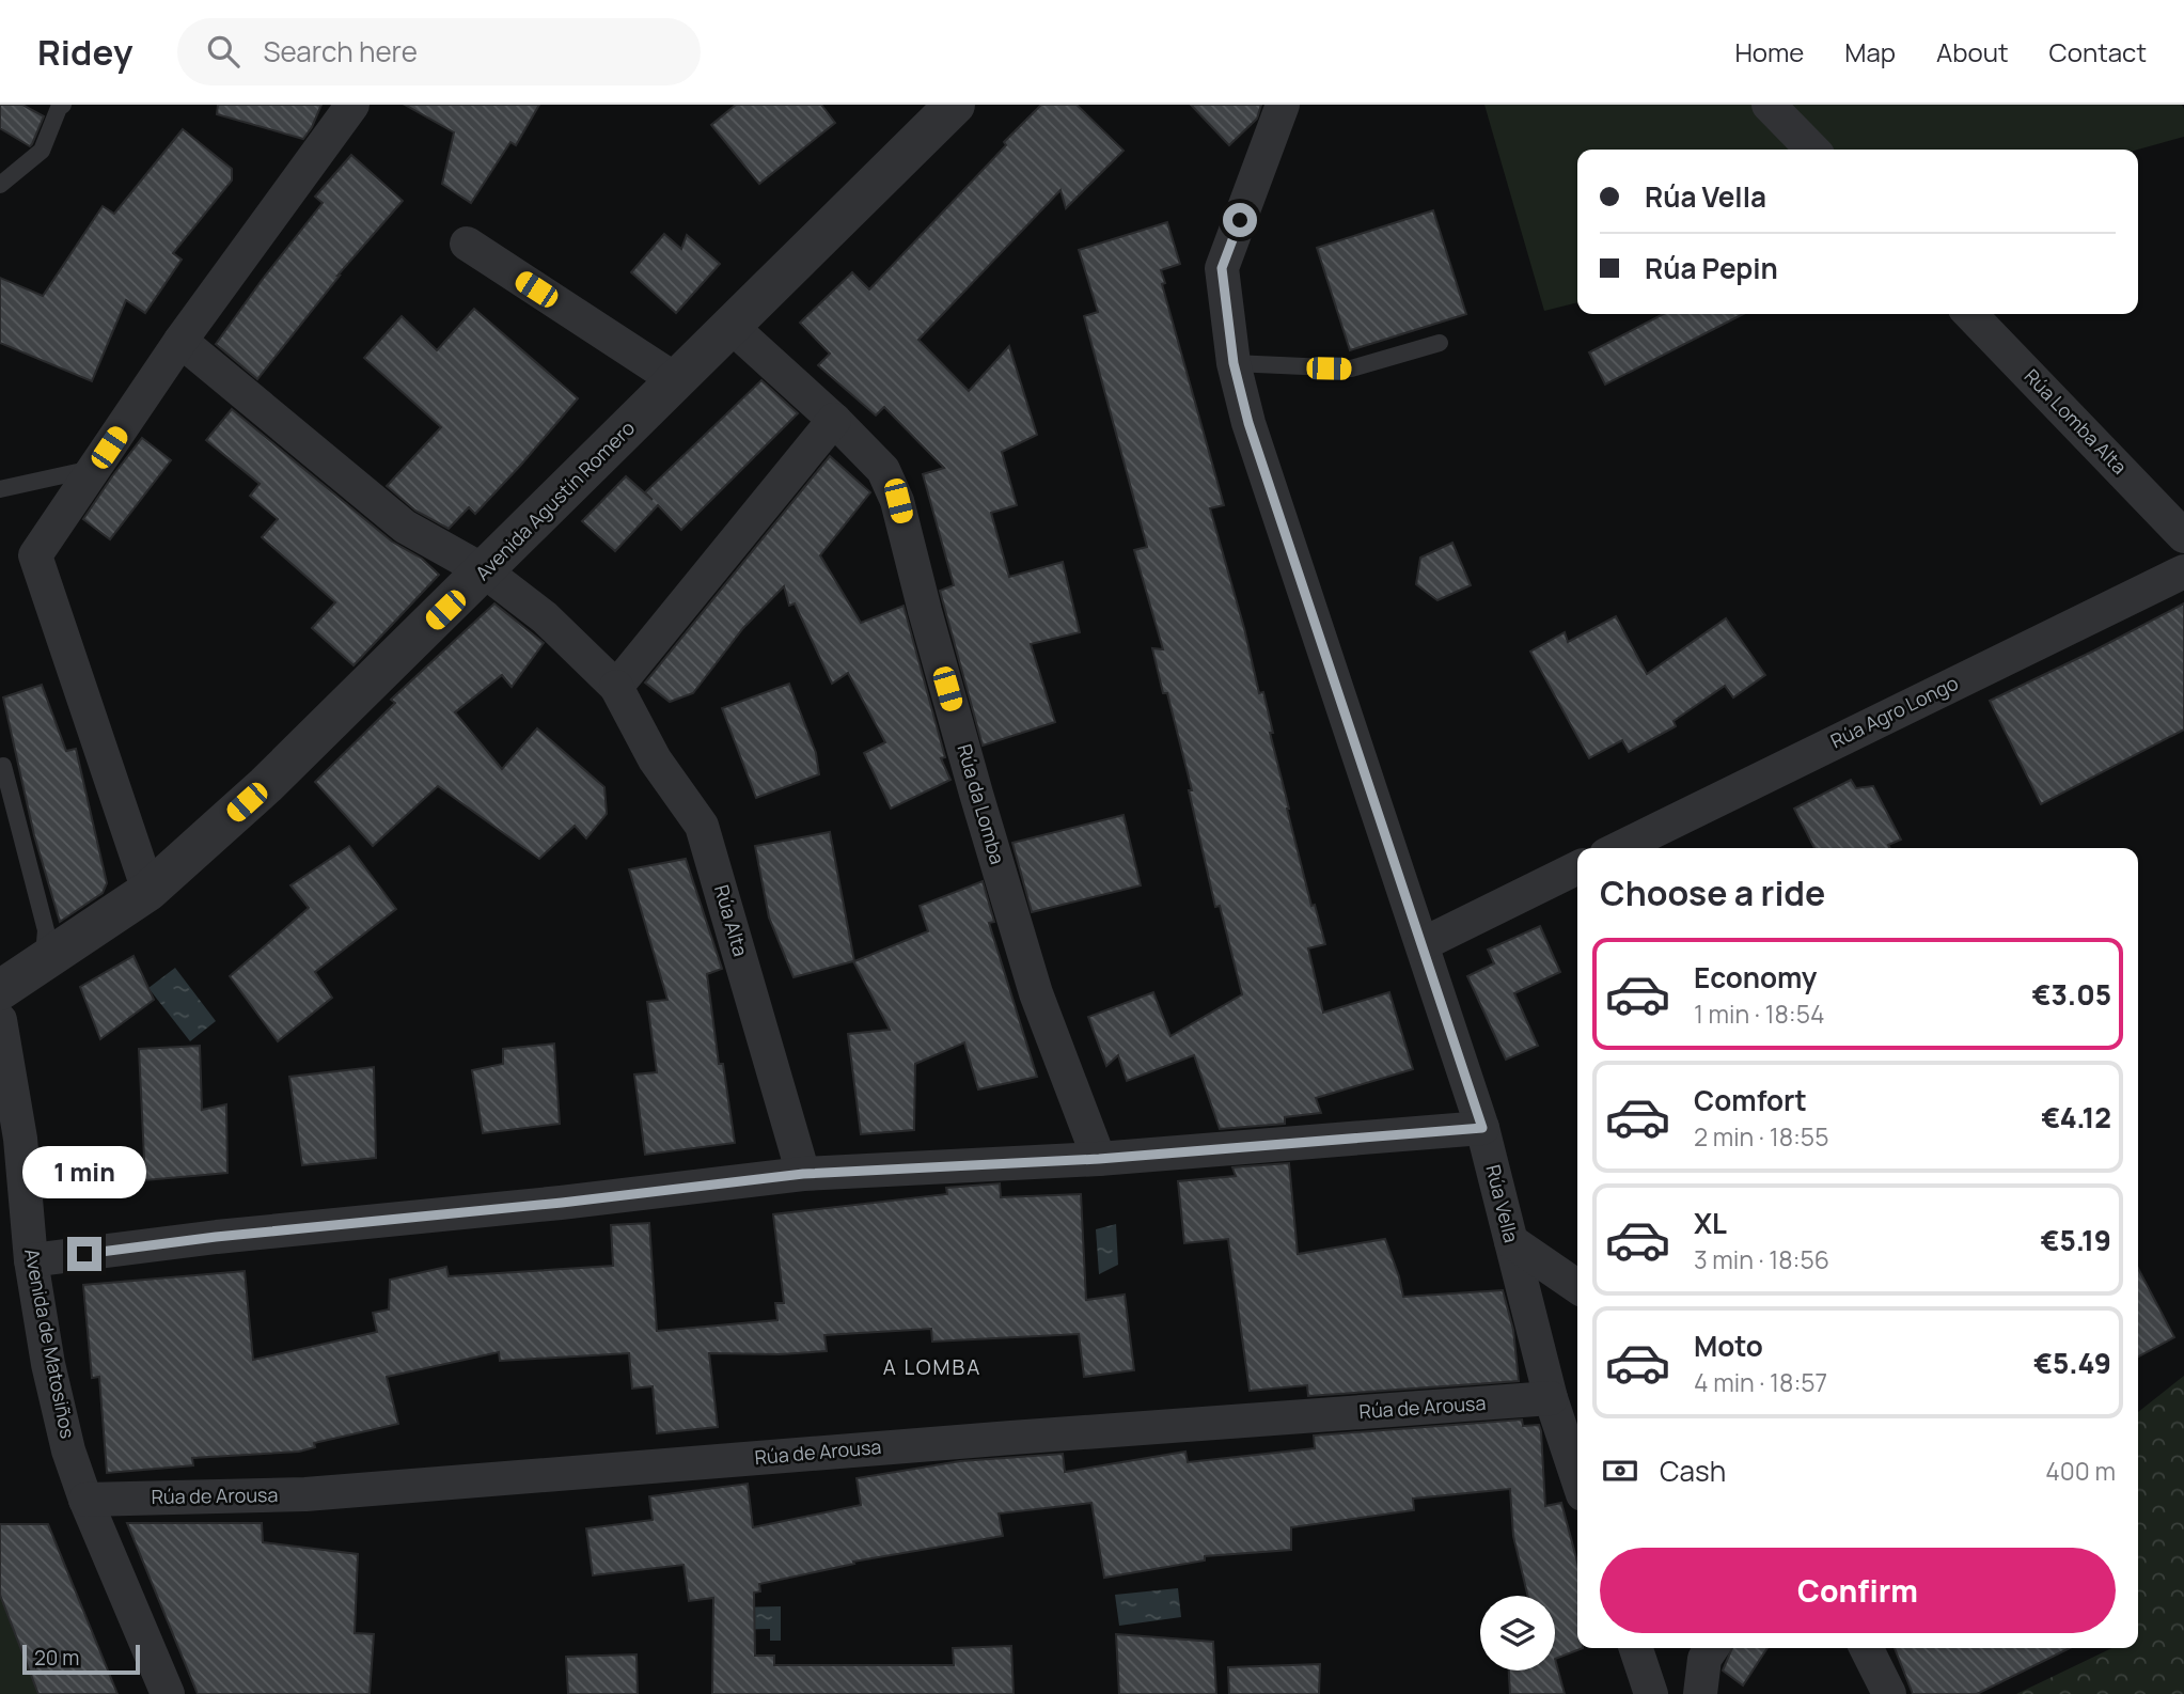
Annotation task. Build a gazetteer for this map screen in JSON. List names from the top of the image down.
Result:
{
  "streets": {
    "street": [
      "Rúa Lomba Alta",
      "Avenida Agustín Romero",
      "Rúa Agro Longo",
      "Rúa da Lomba",
      "Rúa Alta",
      "Rúa Vella",
      "Avenida de Matosiños",
      "Rúa de Arousa"
    ]
  },
  "crossings": [
    ["Avenida Agustín Romero", "Rúa da Lomba"],
    ["Rúa Vella", "Rúa de Arousa"],
    ["Avenida de Matosiños", "Rúa de Arousa"]
  ],
  "districts": ["A LOMBA"],
  "scale_bar": "20 m",
  "page": {
    "header": "Ridey",
    "search": "Search here",
    "nav": [
      "Home",
      "Map",
      "About",
      "Contact"
    ],
    "banner": ["Rúa Vella", "Rúa Pepin"],
    "heading": "Choose a ride",
    "list": [
      {
        "name": "Economy",
        "note": "1 min · 18:54",
        "value": "€3.05"
      },
      {
        "name": "Comfort",
        "note": "2 min · 18:55",
        "value": "€4.12"
      },
      {
        "name": "XL",
        "note": "3 min · 18:56",
        "value": "€5.19"
      },
      {
        "name": "Moto",
        "note": "4 min · 18:57",
        "value": "€5.49"
      }
    ],
    "bubble": "1 min",
    "pay": ["Cash", "400 m"],
    "buttons": "Confirm",
    "scale": "20 m"
  }
}
